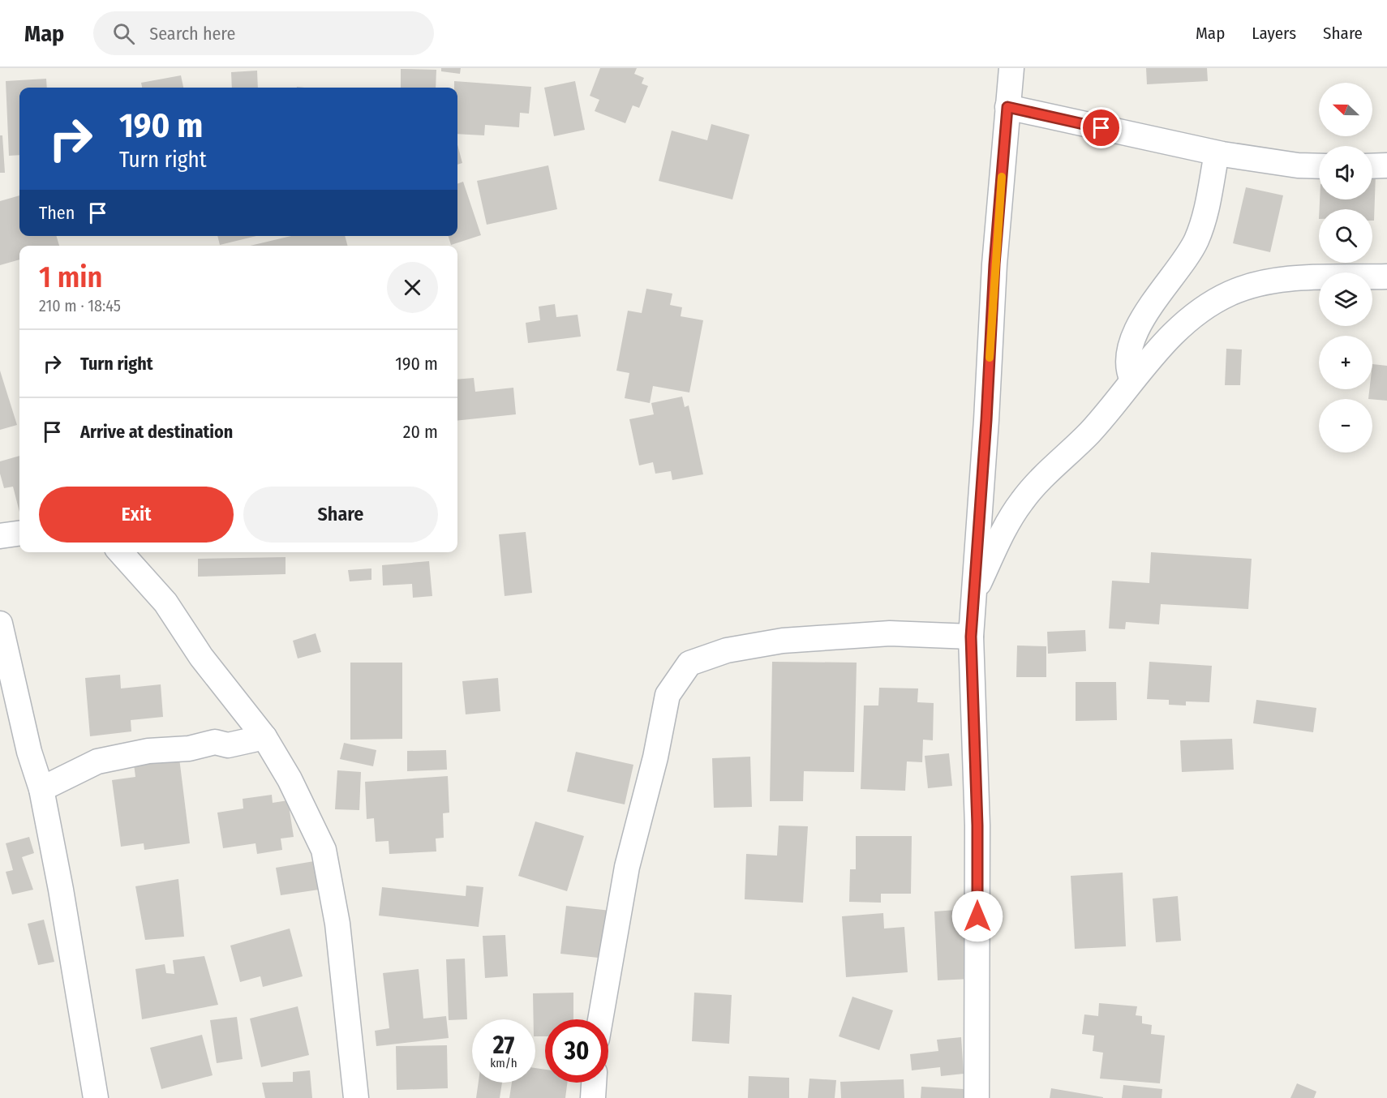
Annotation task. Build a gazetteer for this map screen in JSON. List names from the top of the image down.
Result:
{
  "north": "left",
  "page": {
    "header": "Map",
    "search": "Search here",
    "nav": ["Map", "Layers", "Share"],
    "map_buttons": ["+", "−"],
    "turn": ["190 m", "Turn right"],
    "then": "Then",
    "heading": ["1 min", "210 m · 18:45"],
    "list": [
      {
        "name": "Turn right",
        "value": "190 m"
      },
      {
        "name": "Arrive at destination",
        "value": "20 m"
      }
    ],
    "buttons": ["Exit", "Share"],
    "speed": "27 km/h",
    "limit": "30"
  }
}
